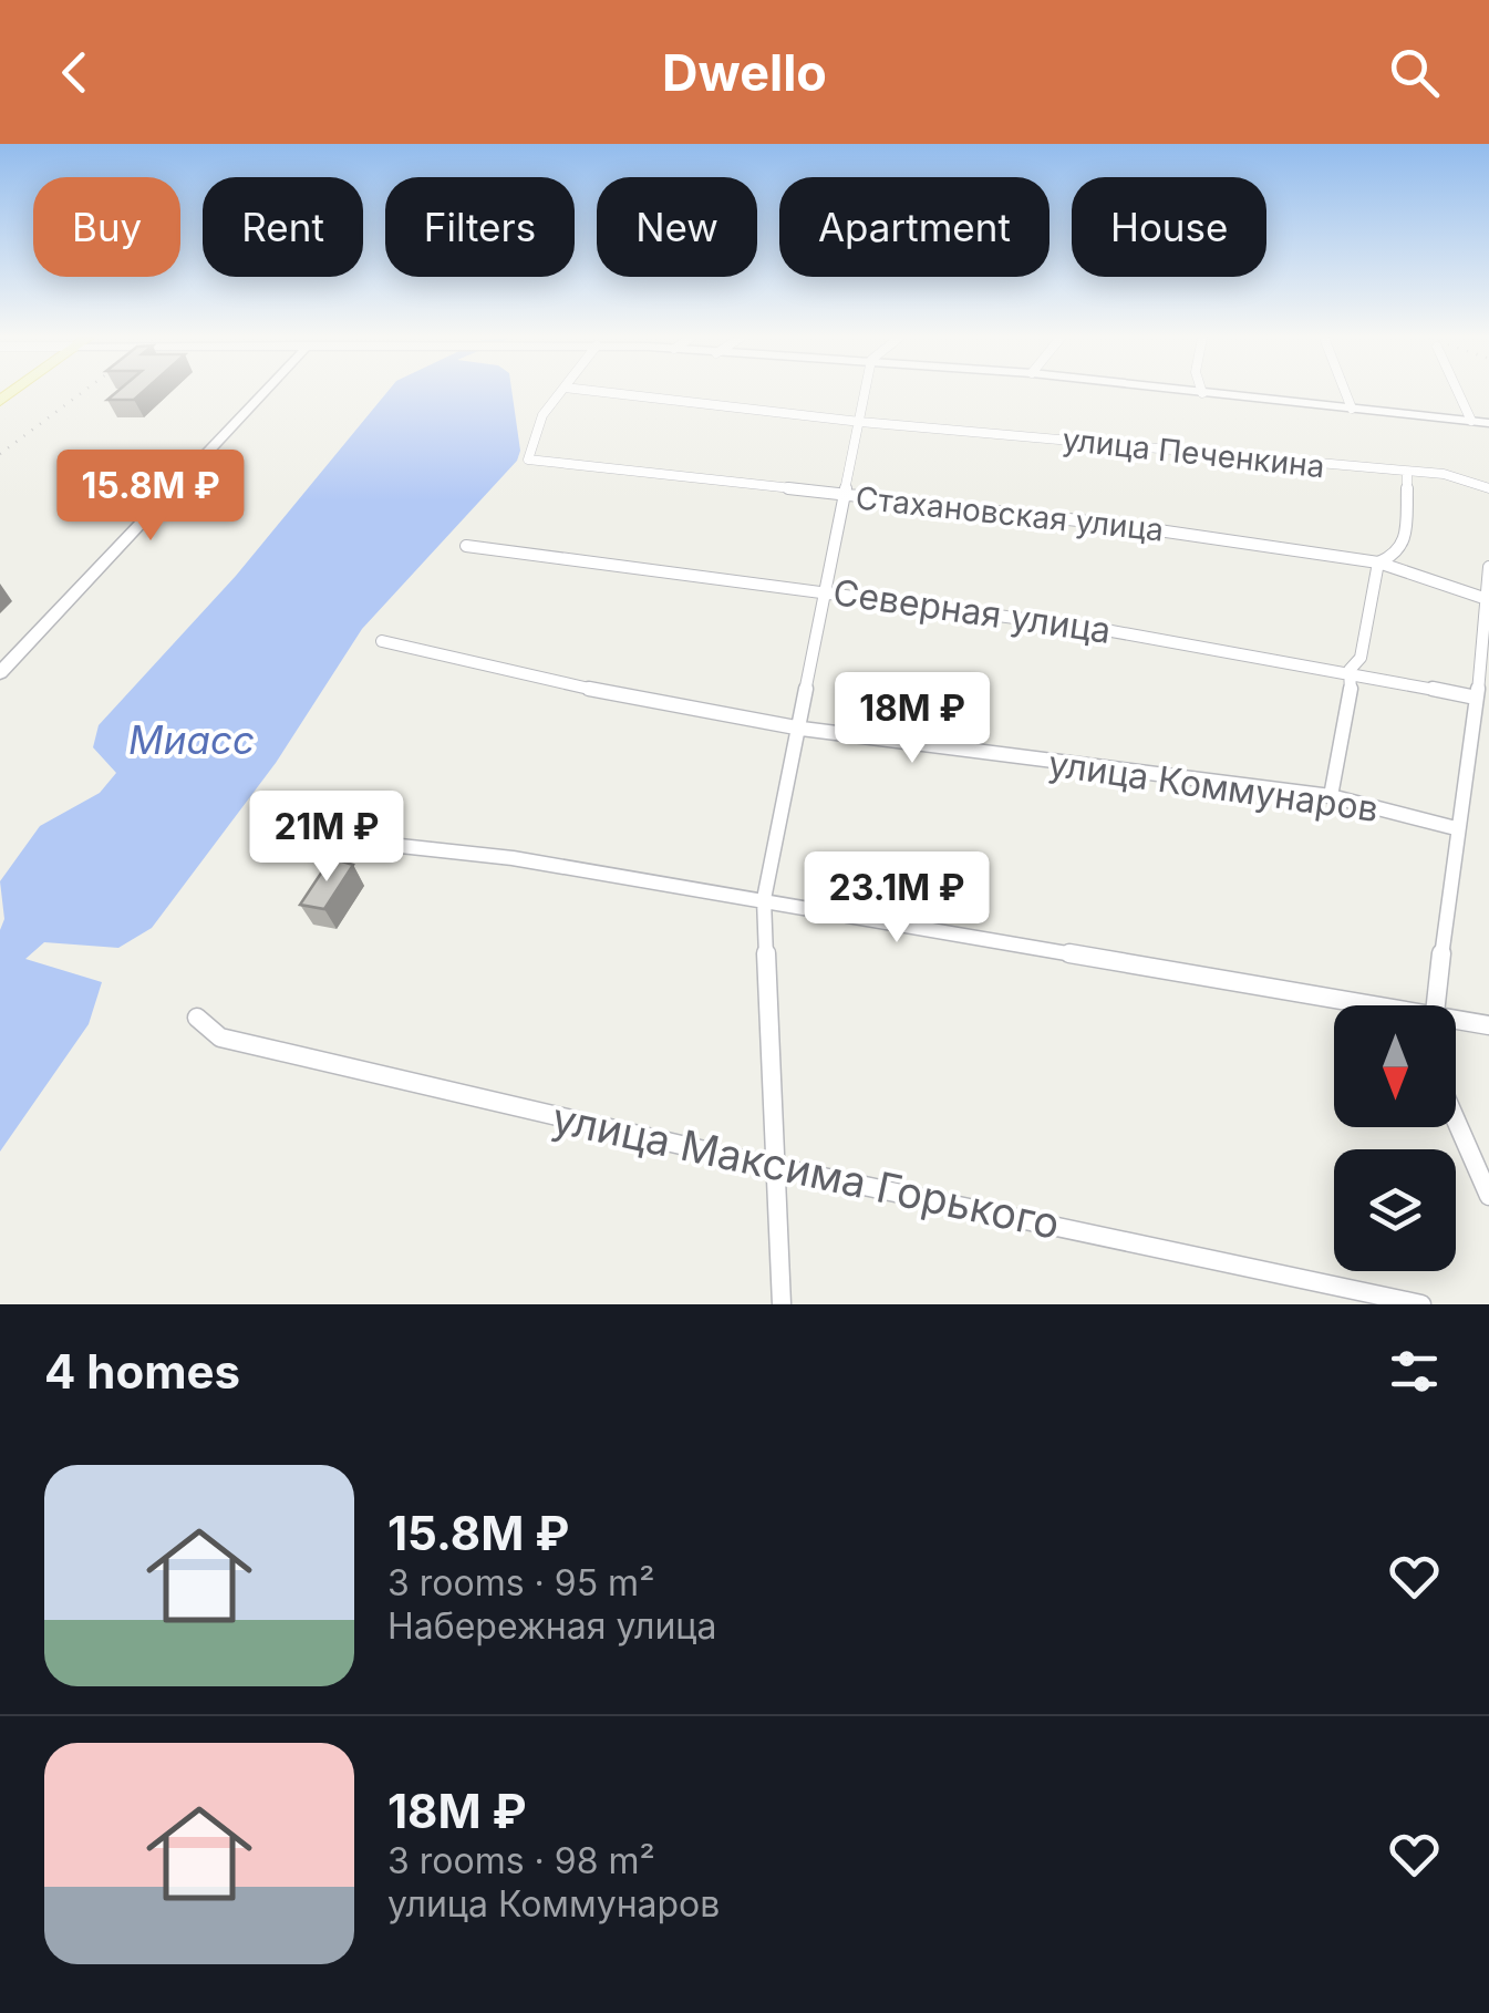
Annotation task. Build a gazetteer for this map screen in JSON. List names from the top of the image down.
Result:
{
  "streets": {
    "street": [
      "улица Печенкина",
      "Стахановская улица",
      "Северная улица",
      "улица Коммунаров",
      "улица Максима Горького"
    ]
  },
  "water": ["Миасс"],
  "north": "bottom",
  "page": {
    "header": "Dwello",
    "chip": [
      "Buy",
      "Rent",
      "Filters",
      "New",
      "Apartment",
      "House"
    ],
    "price": [
      "15.8M ₽",
      "18M ₽",
      "21M ₽",
      "23.1M ₽"
    ],
    "heading": "4 homes",
    "list": [
      {
        "name": "15.8M ₽",
        "note": "3 rooms · 95 m² · Набережная улица"
      },
      {
        "name": "18M ₽",
        "note": "3 rooms · 98 m² · улица Коммунаров"
      }
    ]
  }
}
